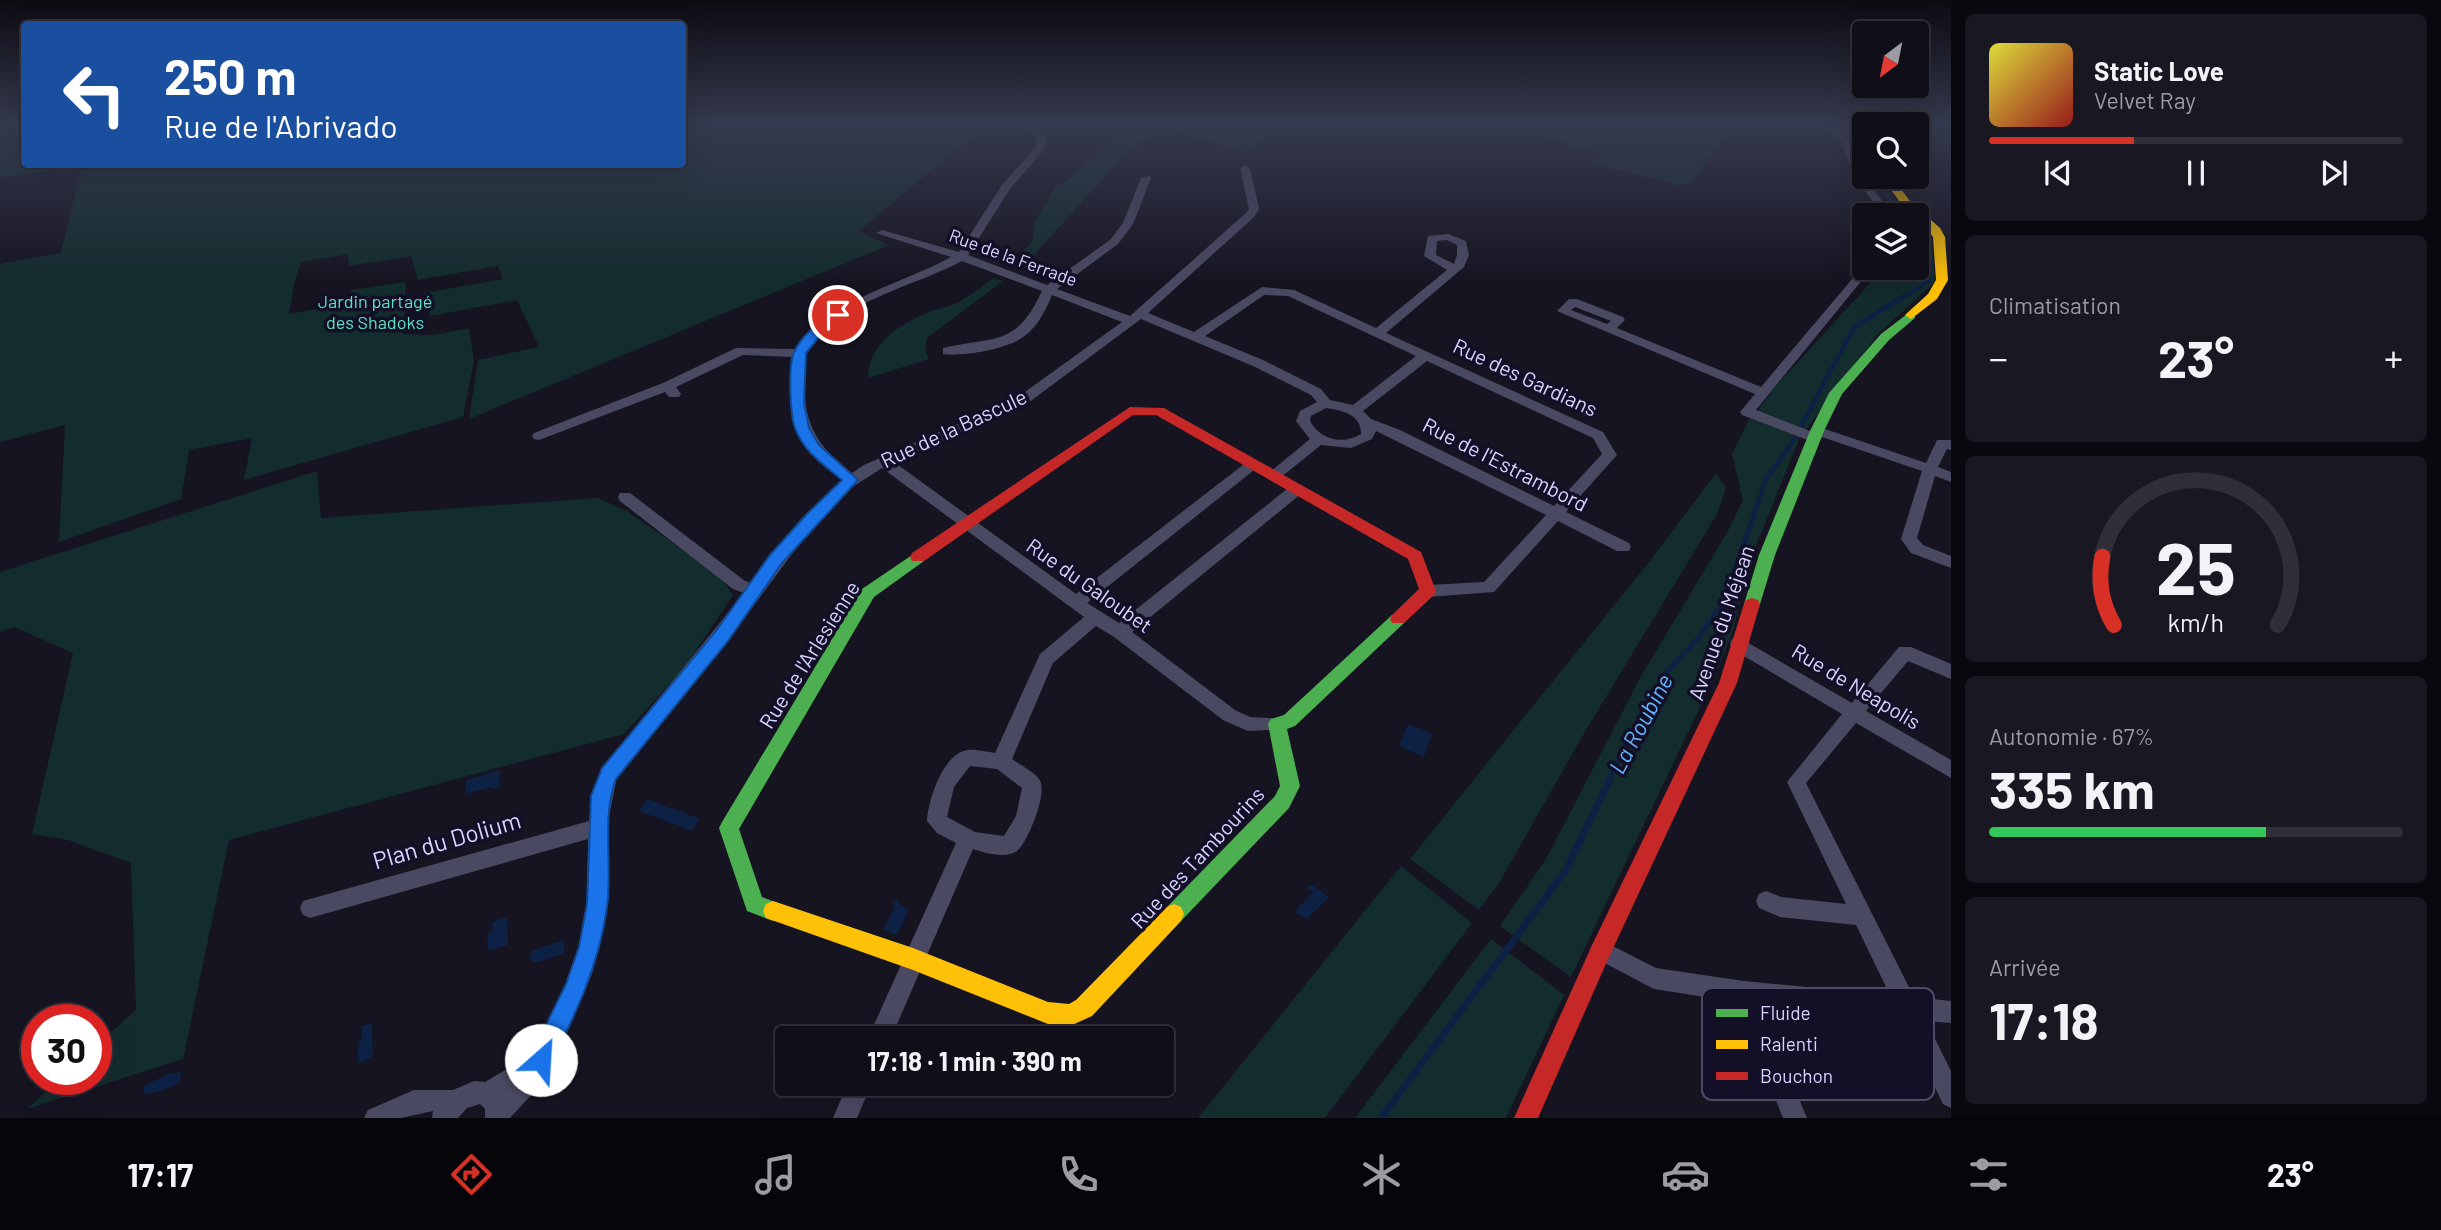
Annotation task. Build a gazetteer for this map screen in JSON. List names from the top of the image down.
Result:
{
  "streets": {
    "street": [
      "Rue de la Ferrade",
      "Rue des Gardians",
      "Rue de la Bascule",
      "Rue de l'Estrambord",
      "Rue du Galoubet",
      "Avenue du Méjean",
      "Rue de l'Arlesienne",
      "Rue de Neapolis",
      "Plan du Dolium",
      "Rue des Tambourins"
    ]
  },
  "crossings": [
    ["Rue de la Ferrade", "Rue de la Bascule"],
    ["Rue des Gardians", "Rue de l'Estrambord"],
    ["Rue de la Bascule", "Rue du Galoubet"],
    ["Rue de la Bascule", "Plan du Dolium"],
    ["Rue du Galoubet", "Rue de l'Arlesienne"],
    ["Rue du Galoubet", "Rue des Tambourins"],
    ["Avenue du Méjean", "Rue de Neapolis"],
    ["Rue de l'Arlesienne", "Rue des Tambourins"]
  ],
  "water": ["La Roubine"],
  "parks": ["Jardin partagé des Shadoks"],
  "legend": ["Fluide", "Ralenti", "Bouchon"],
  "north": "bottom left",
  "page": {
    "turn": ["250 m", "Rue de l'Abrivado"],
    "song": ["Static Love", "Velvet Ray"],
    "tile": [
      "Climatisation",
      ["Autonomie · 67%", "335 km"],
      ["Arrivée", "17:18"]
    ],
    "heat": ["−", "23°", "+"],
    "limit": "30",
    "trip": "17:18 · 1 min · 390 m",
    "tabs": ["17:17", "23°"],
    "gauge": ["25", "km/h"]
  }
}
